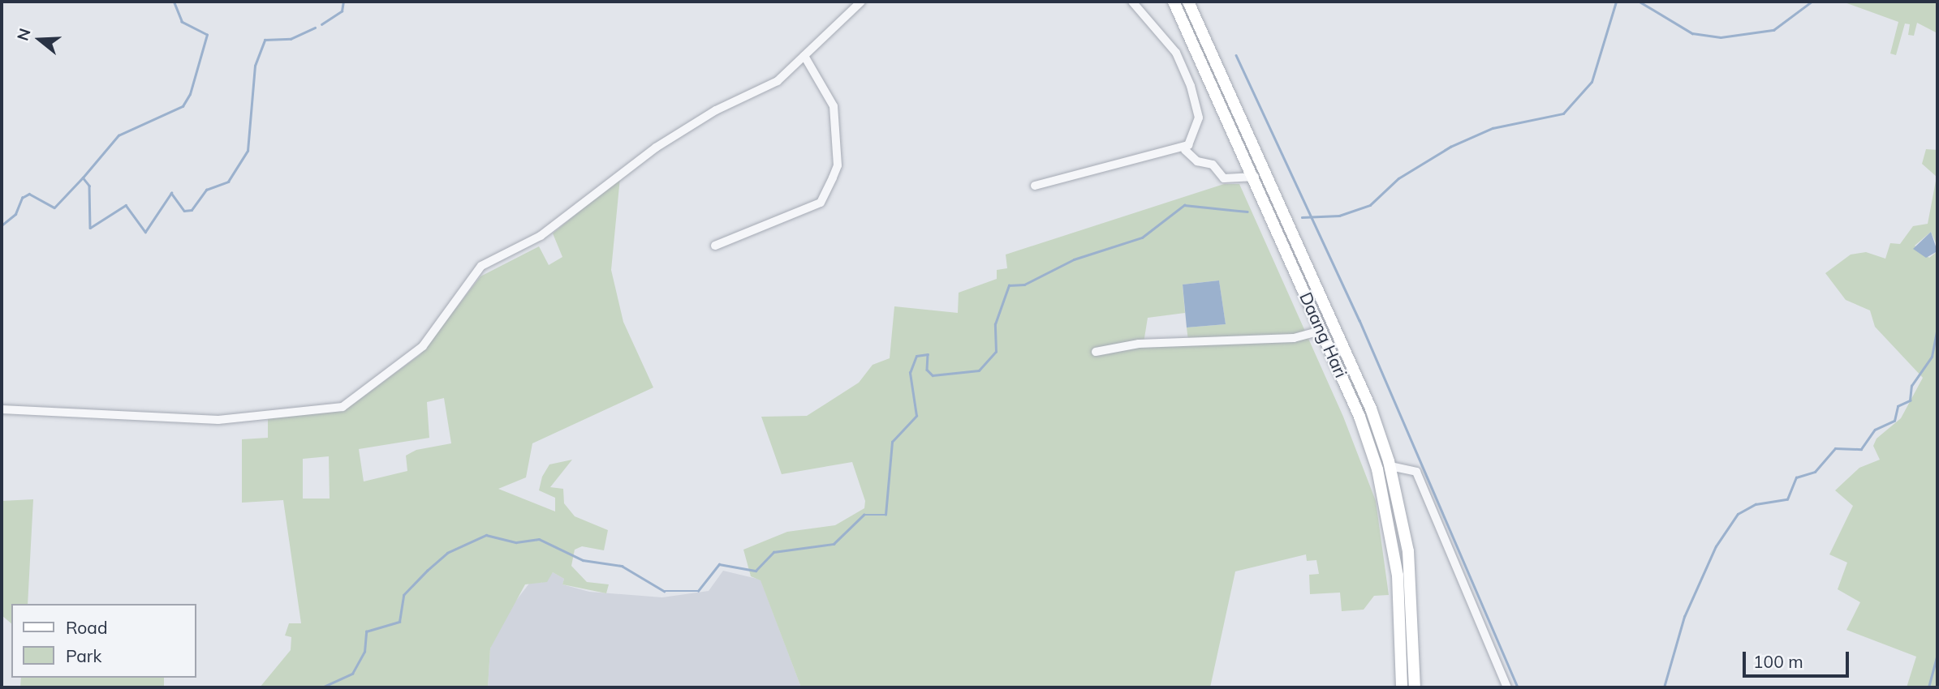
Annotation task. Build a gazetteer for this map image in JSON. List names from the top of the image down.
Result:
{
  "streets": {
    "main road": ["Daang Hari"]
  },
  "legend": ["Road", "Park"],
  "scale_bar": "100 m",
  "north": "left"
}
